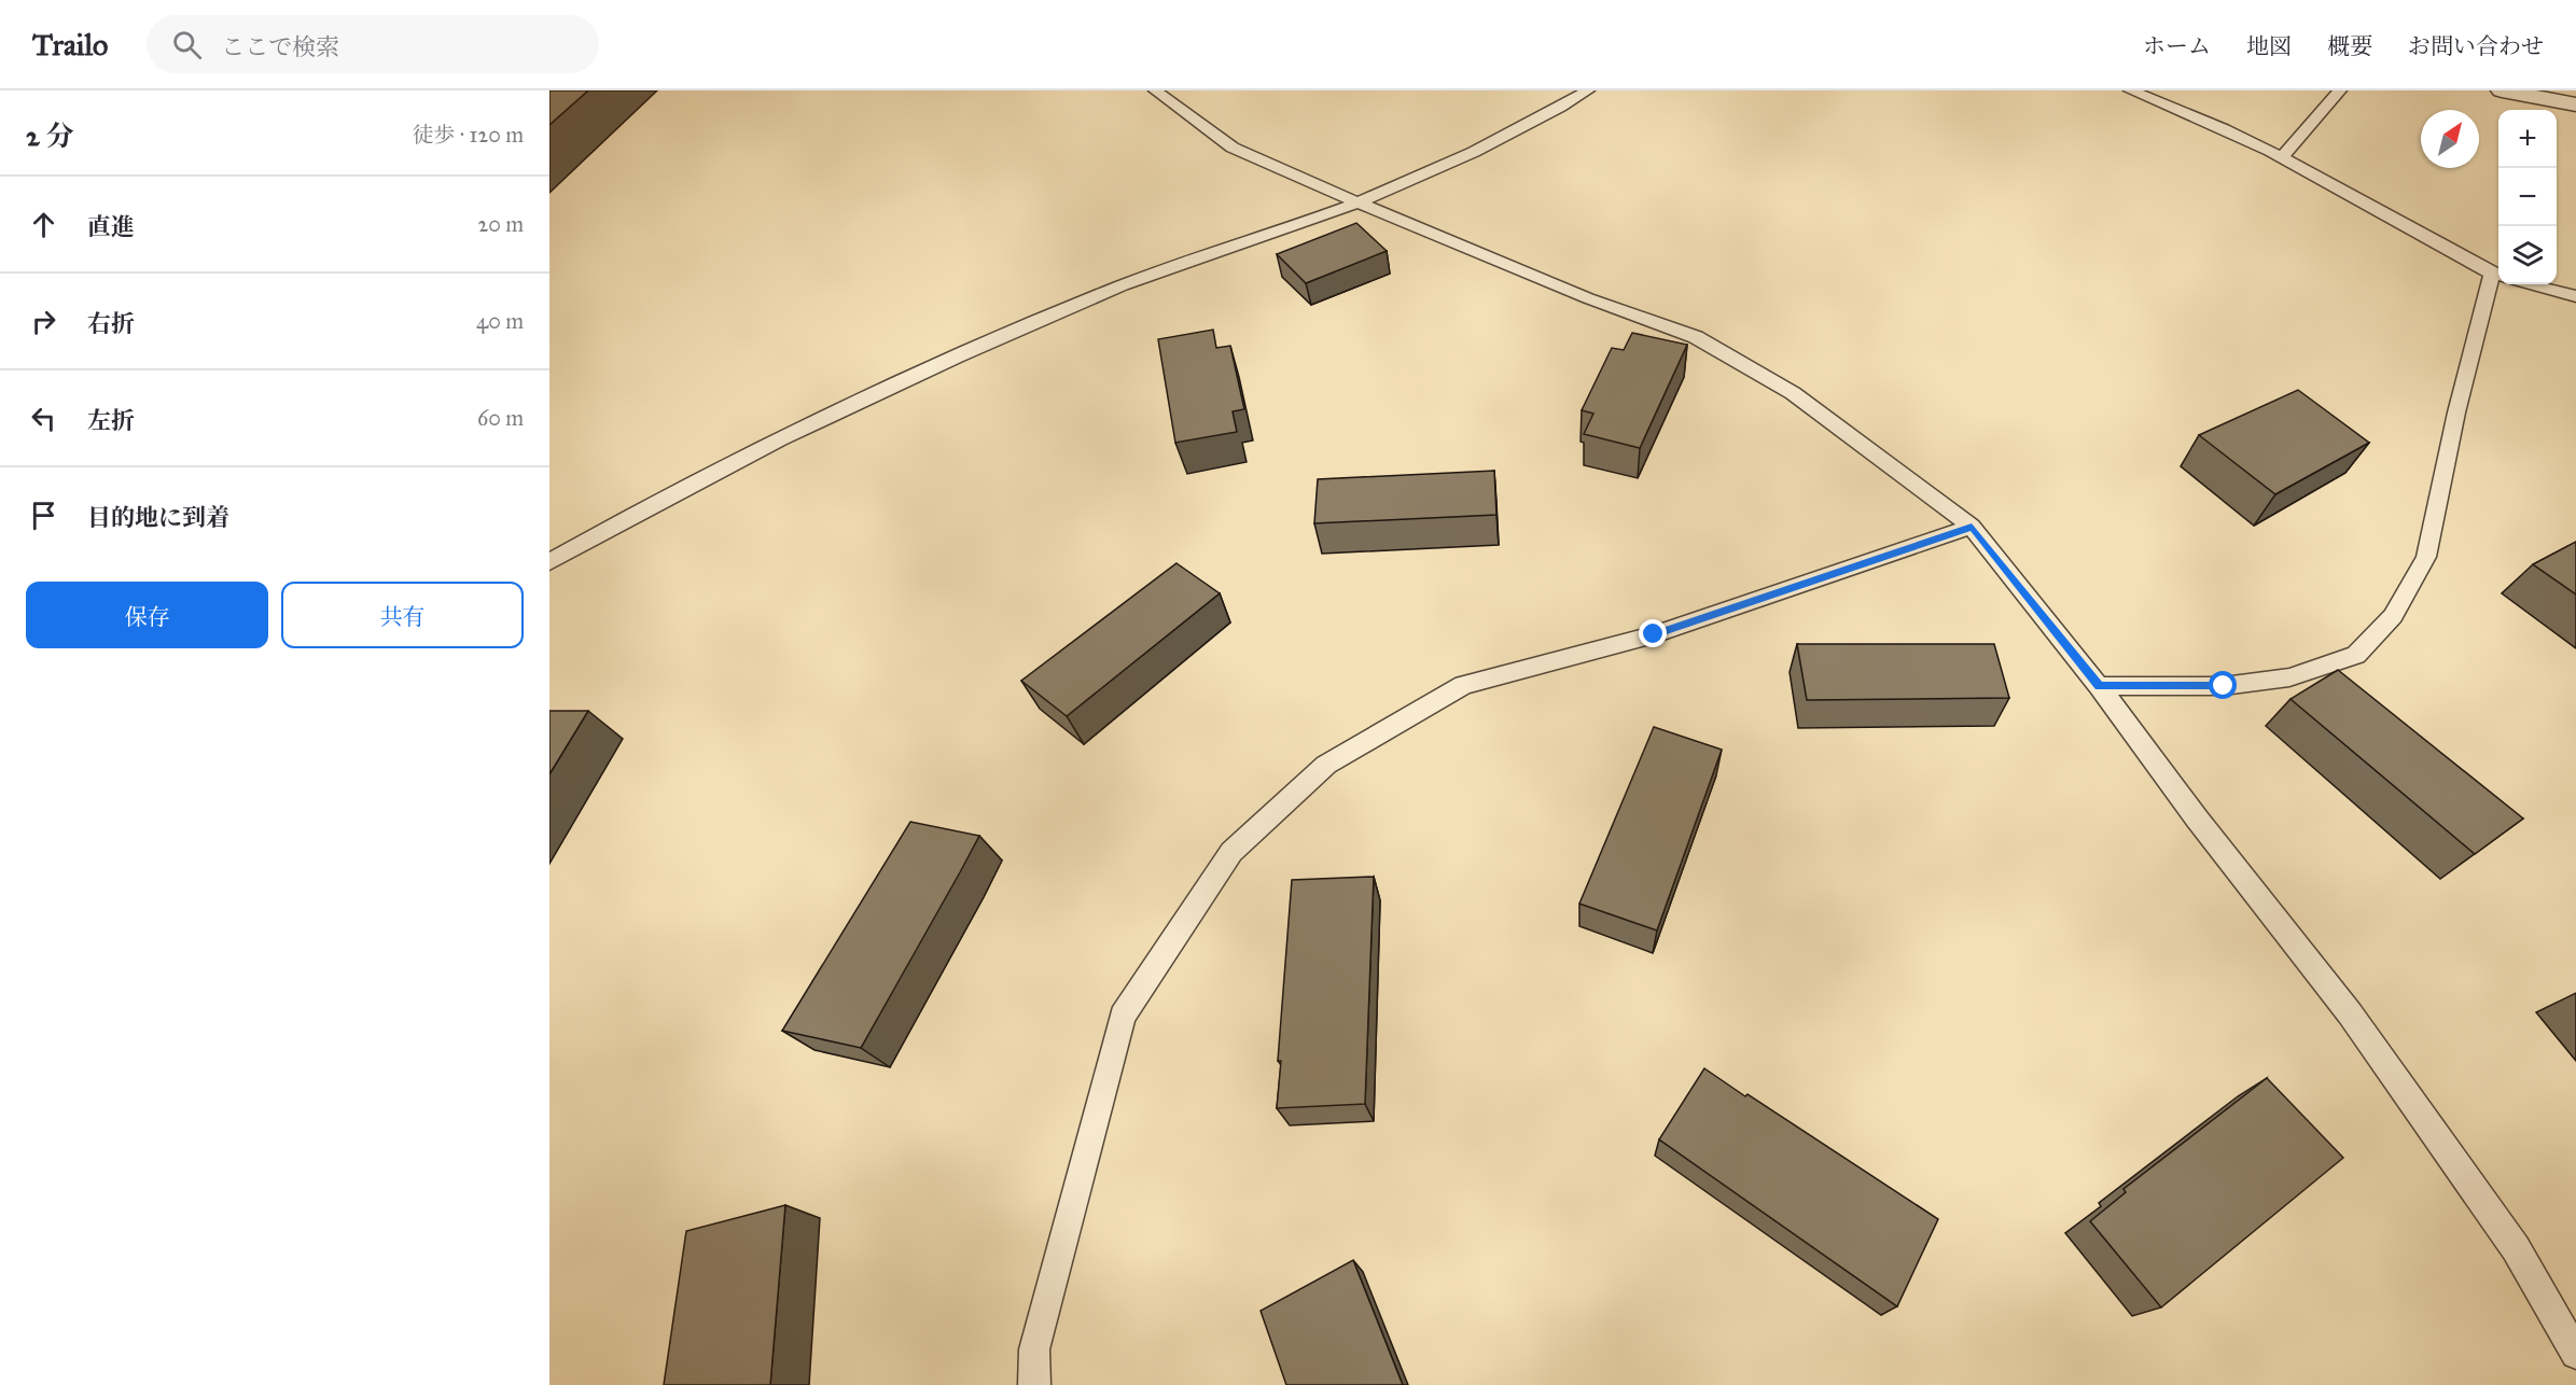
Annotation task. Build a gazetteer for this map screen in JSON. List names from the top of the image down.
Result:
{
  "north": "top right",
  "page": {
    "header": "Trailo",
    "search": "ここで検索",
    "nav": [
      "ホーム",
      "地図",
      "概要",
      "お問い合わせ"
    ],
    "heading": ["2 分", "徒歩 · 120 m"],
    "map_buttons": ["+", "−"],
    "list": [
      ["直進", "20 m"],
      ["右折", "40 m"],
      ["左折", "60 m"],
      "目的地に到着"
    ],
    "buttons": ["保存", "共有"]
  }
}
